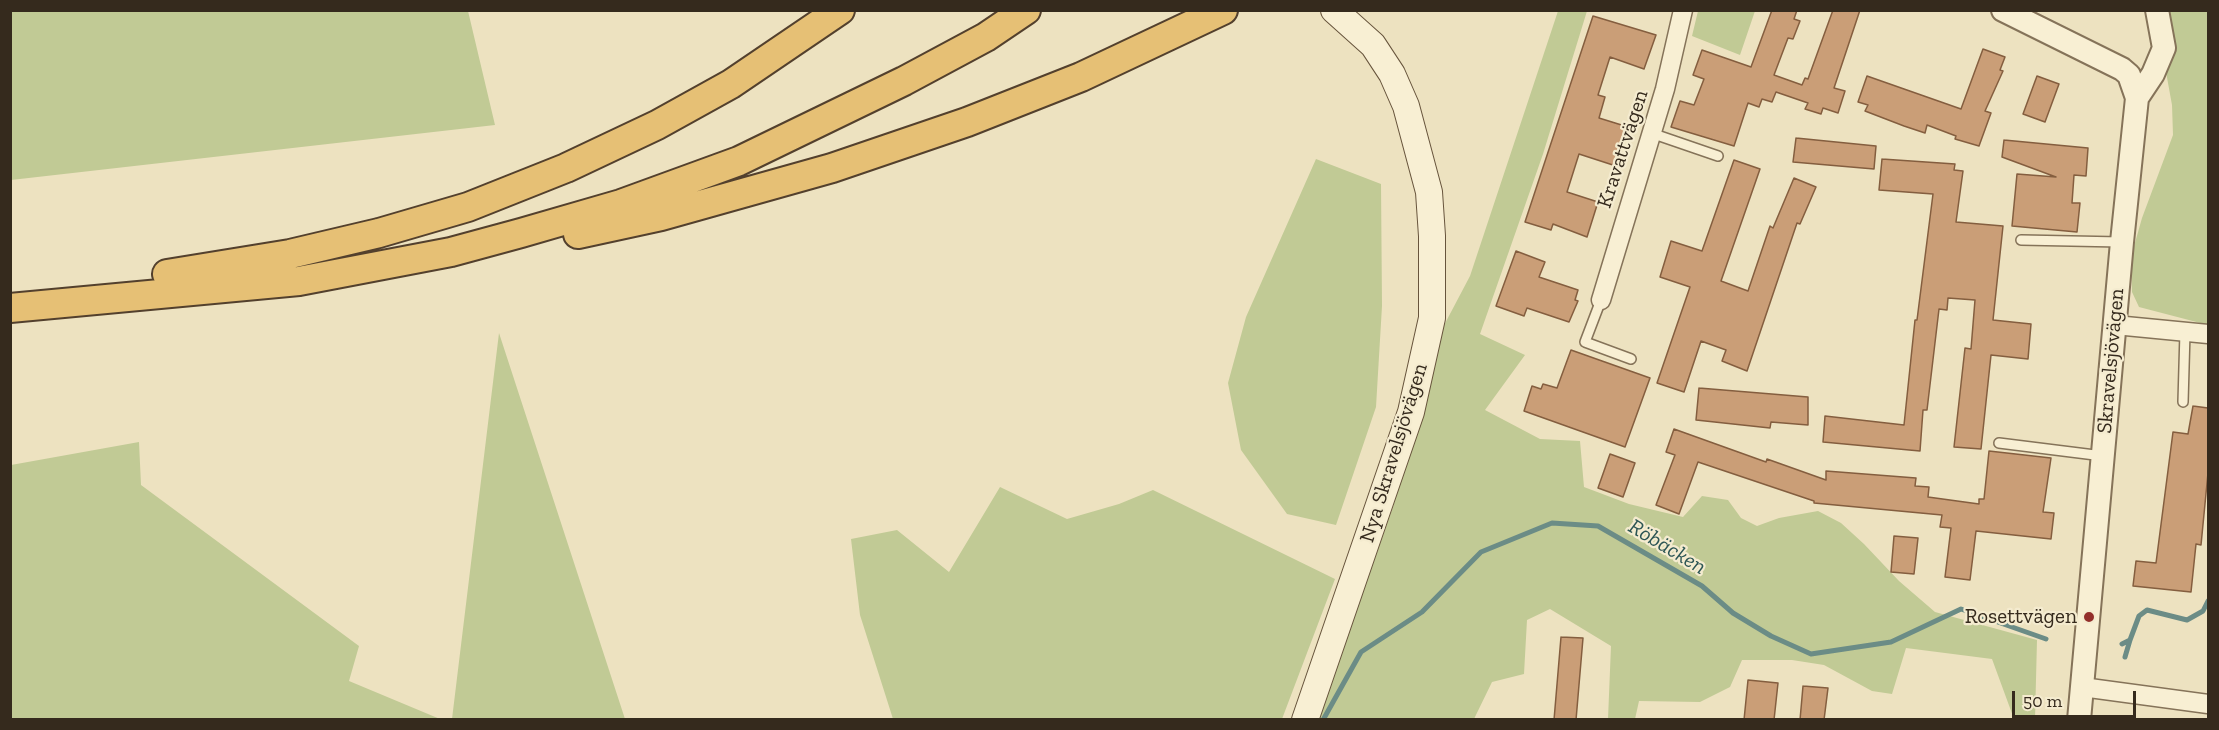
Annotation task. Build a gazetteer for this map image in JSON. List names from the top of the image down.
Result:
{
  "streets": {
    "main road": ["Nya Skravelsjövägen"],
    "street": ["Kravattvägen", "Skravelsjövägen"]
  },
  "water": ["Röbäcken"],
  "places": ["Rosettvägen"],
  "scale_bar": "50 m"
}
